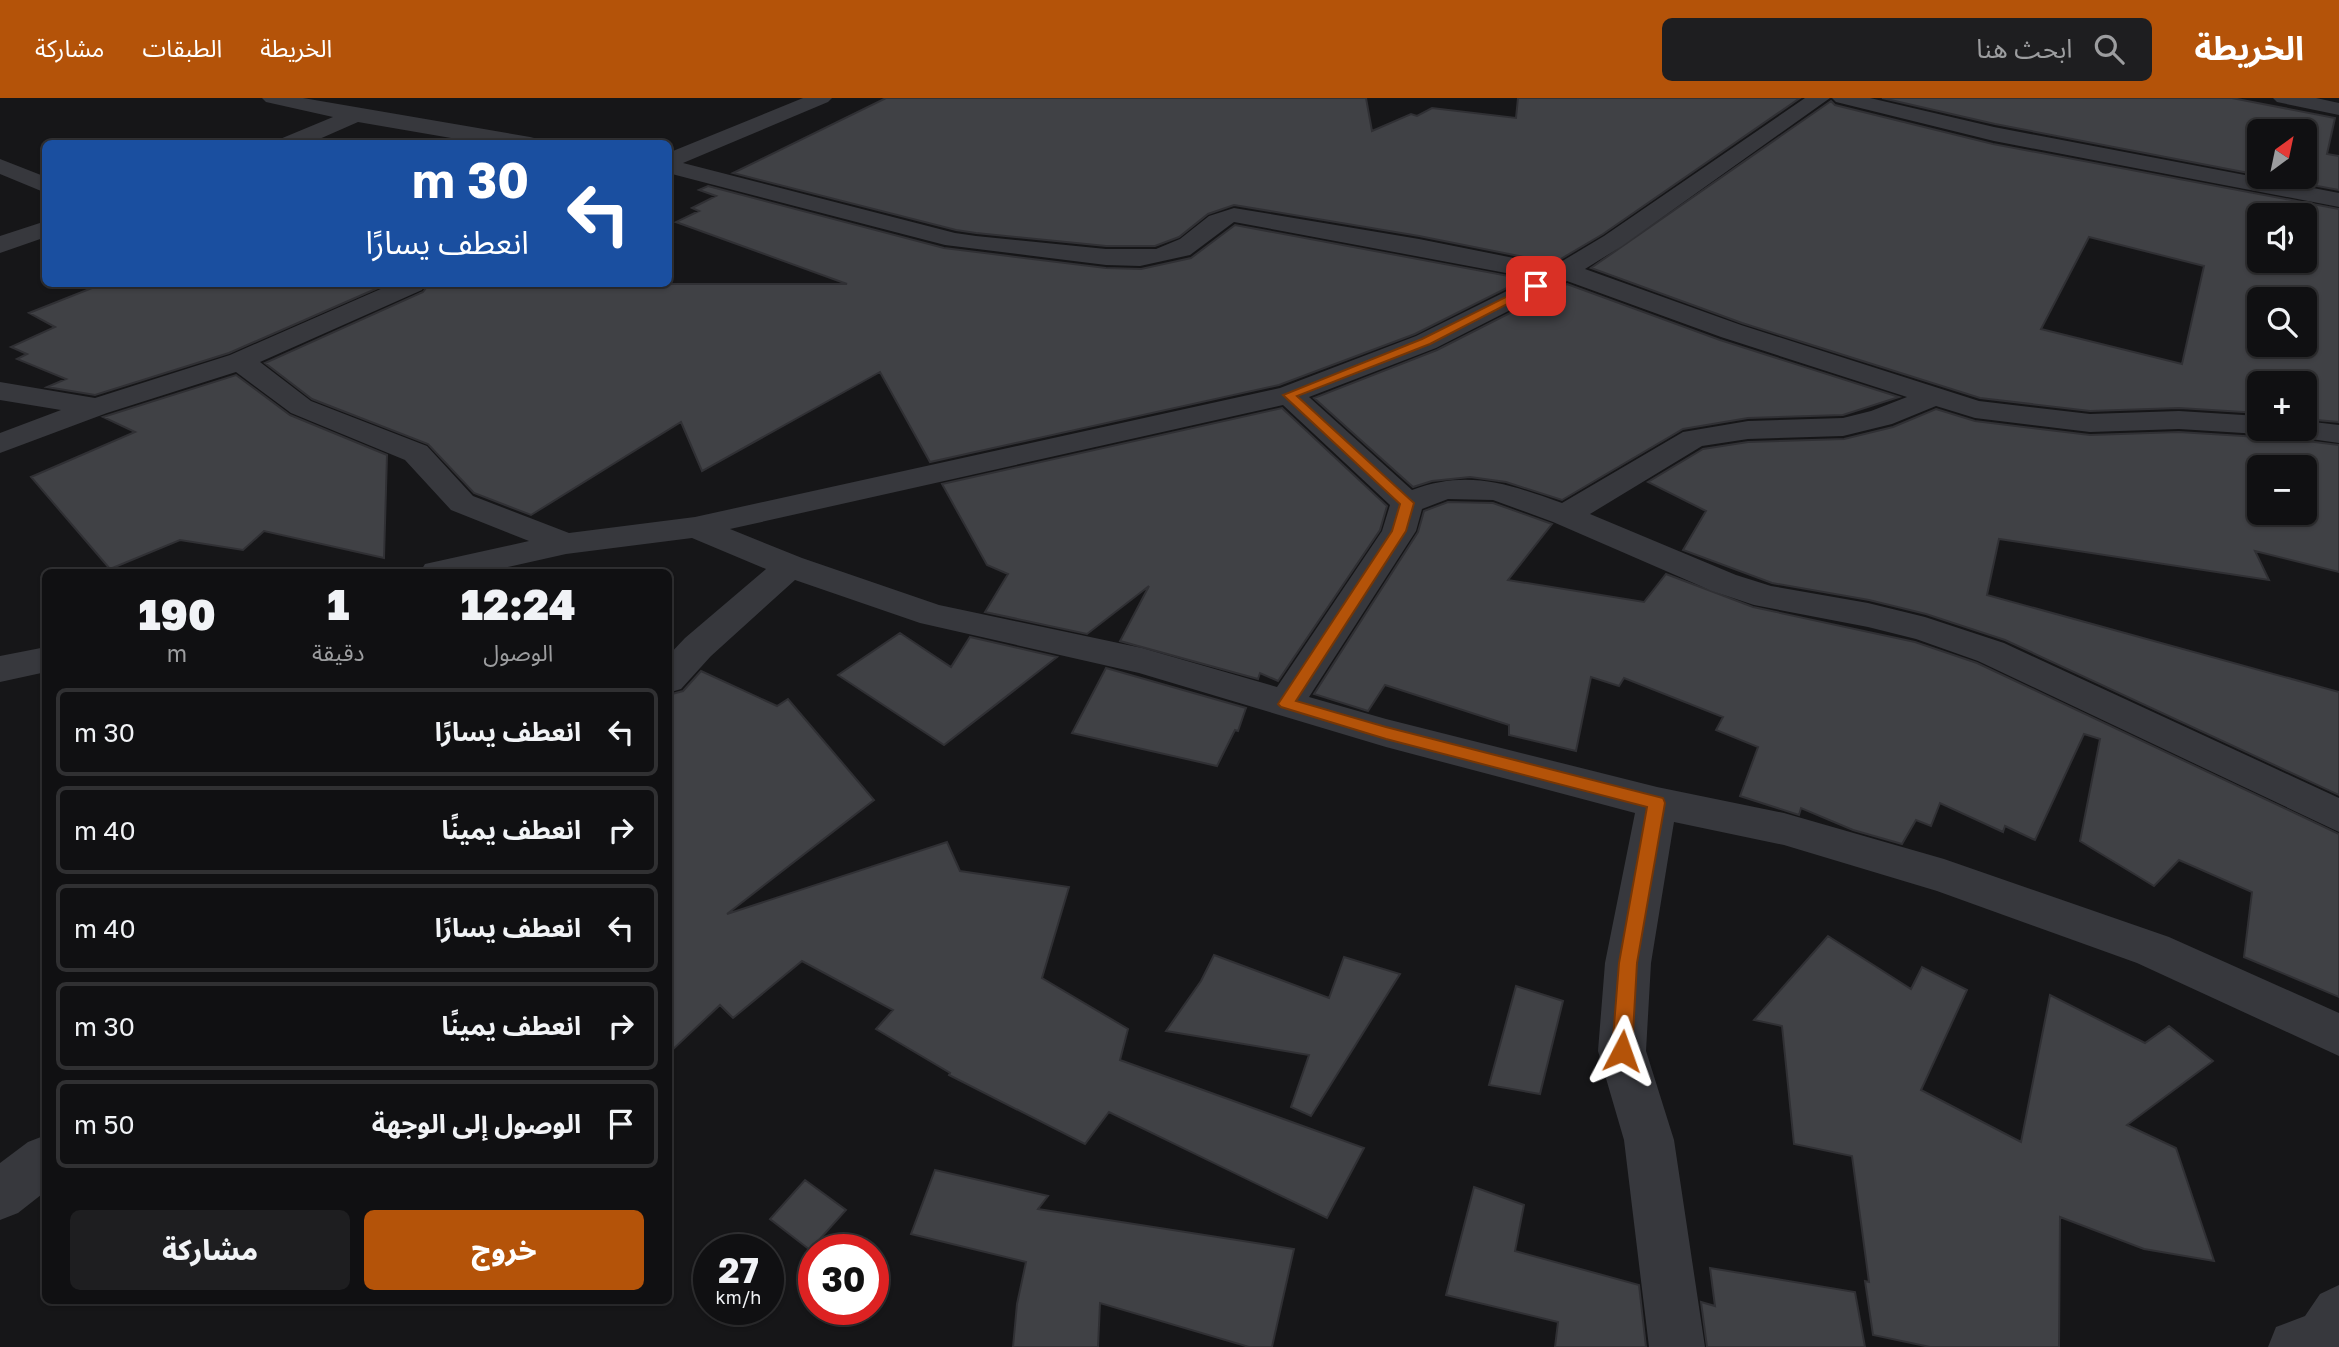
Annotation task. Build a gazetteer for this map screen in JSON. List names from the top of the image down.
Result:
{
  "north": "top right",
  "page": {
    "header": "الخريطة",
    "search": "ابحث هنا",
    "nav": ["الخريطة", "الطبقات", "مشاركة"],
    "map_buttons": ["+", "−"],
    "turn": ["30 m", "انعطف يسارًا"],
    "eta": [
      "12:24",
      "الوصول",
      "1",
      "دقيقة",
      "190",
      "m"
    ],
    "list": [
      {
        "name": "انعطف يسارًا",
        "value": "30 m"
      },
      {
        "name": "انعطف يمينًا",
        "value": "40 m"
      },
      {
        "name": "انعطف يسارًا",
        "value": "40 m"
      },
      {
        "name": "انعطف يمينًا",
        "value": "30 m"
      },
      {
        "name": "الوصول إلى الوجهة",
        "value": "50 m"
      }
    ],
    "buttons": ["خروج", "مشاركة"],
    "speed": "27 km/h",
    "limit": "30"
  }
}
